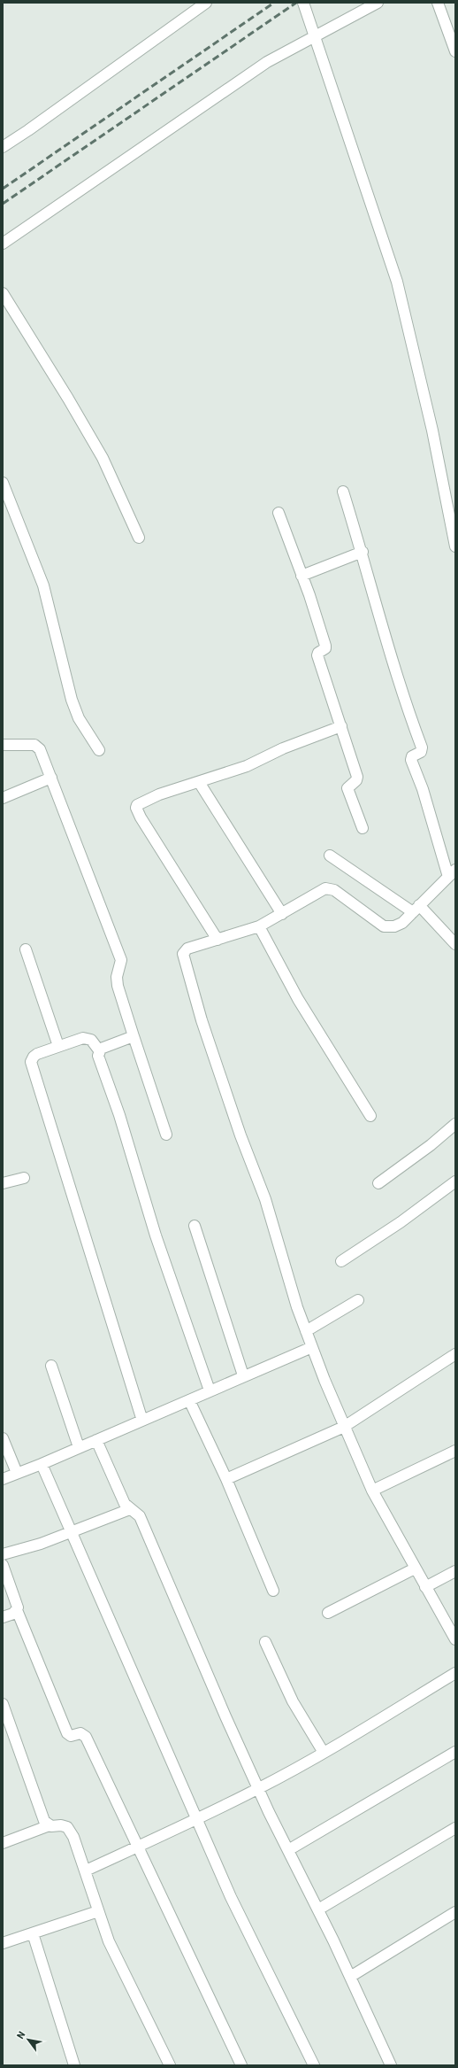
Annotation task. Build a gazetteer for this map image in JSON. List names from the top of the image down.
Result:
{
  "north": "top left"
}
